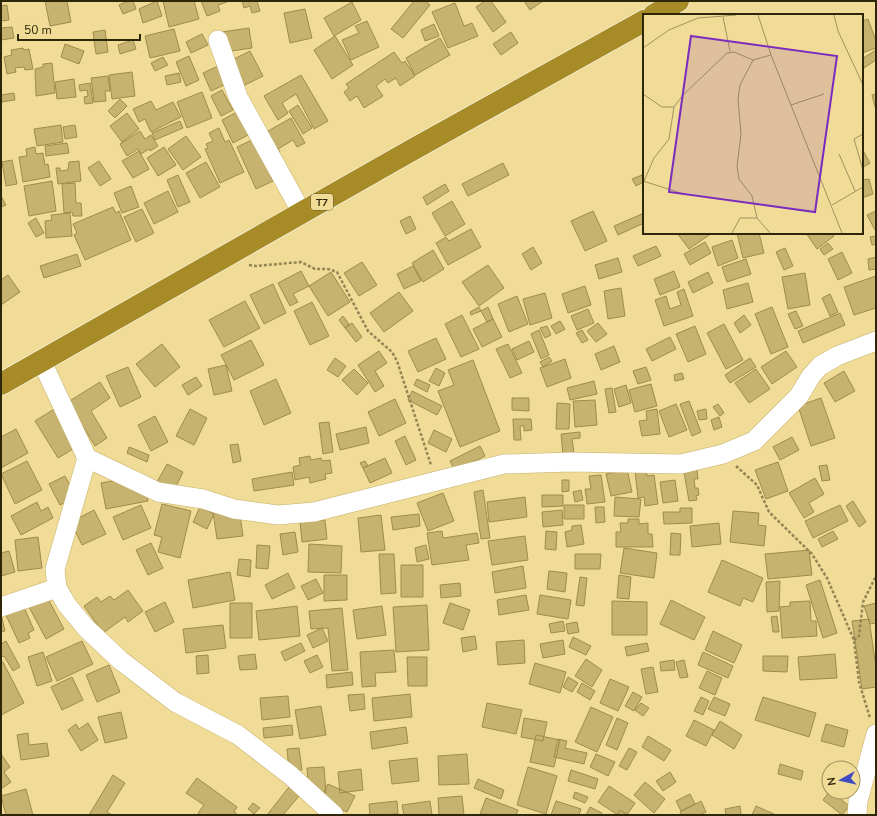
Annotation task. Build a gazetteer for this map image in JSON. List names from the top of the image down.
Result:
{
  "streets": {
    "highway": ["T7"]
  },
  "scale_bar": "50 m",
  "north": "left"
}
